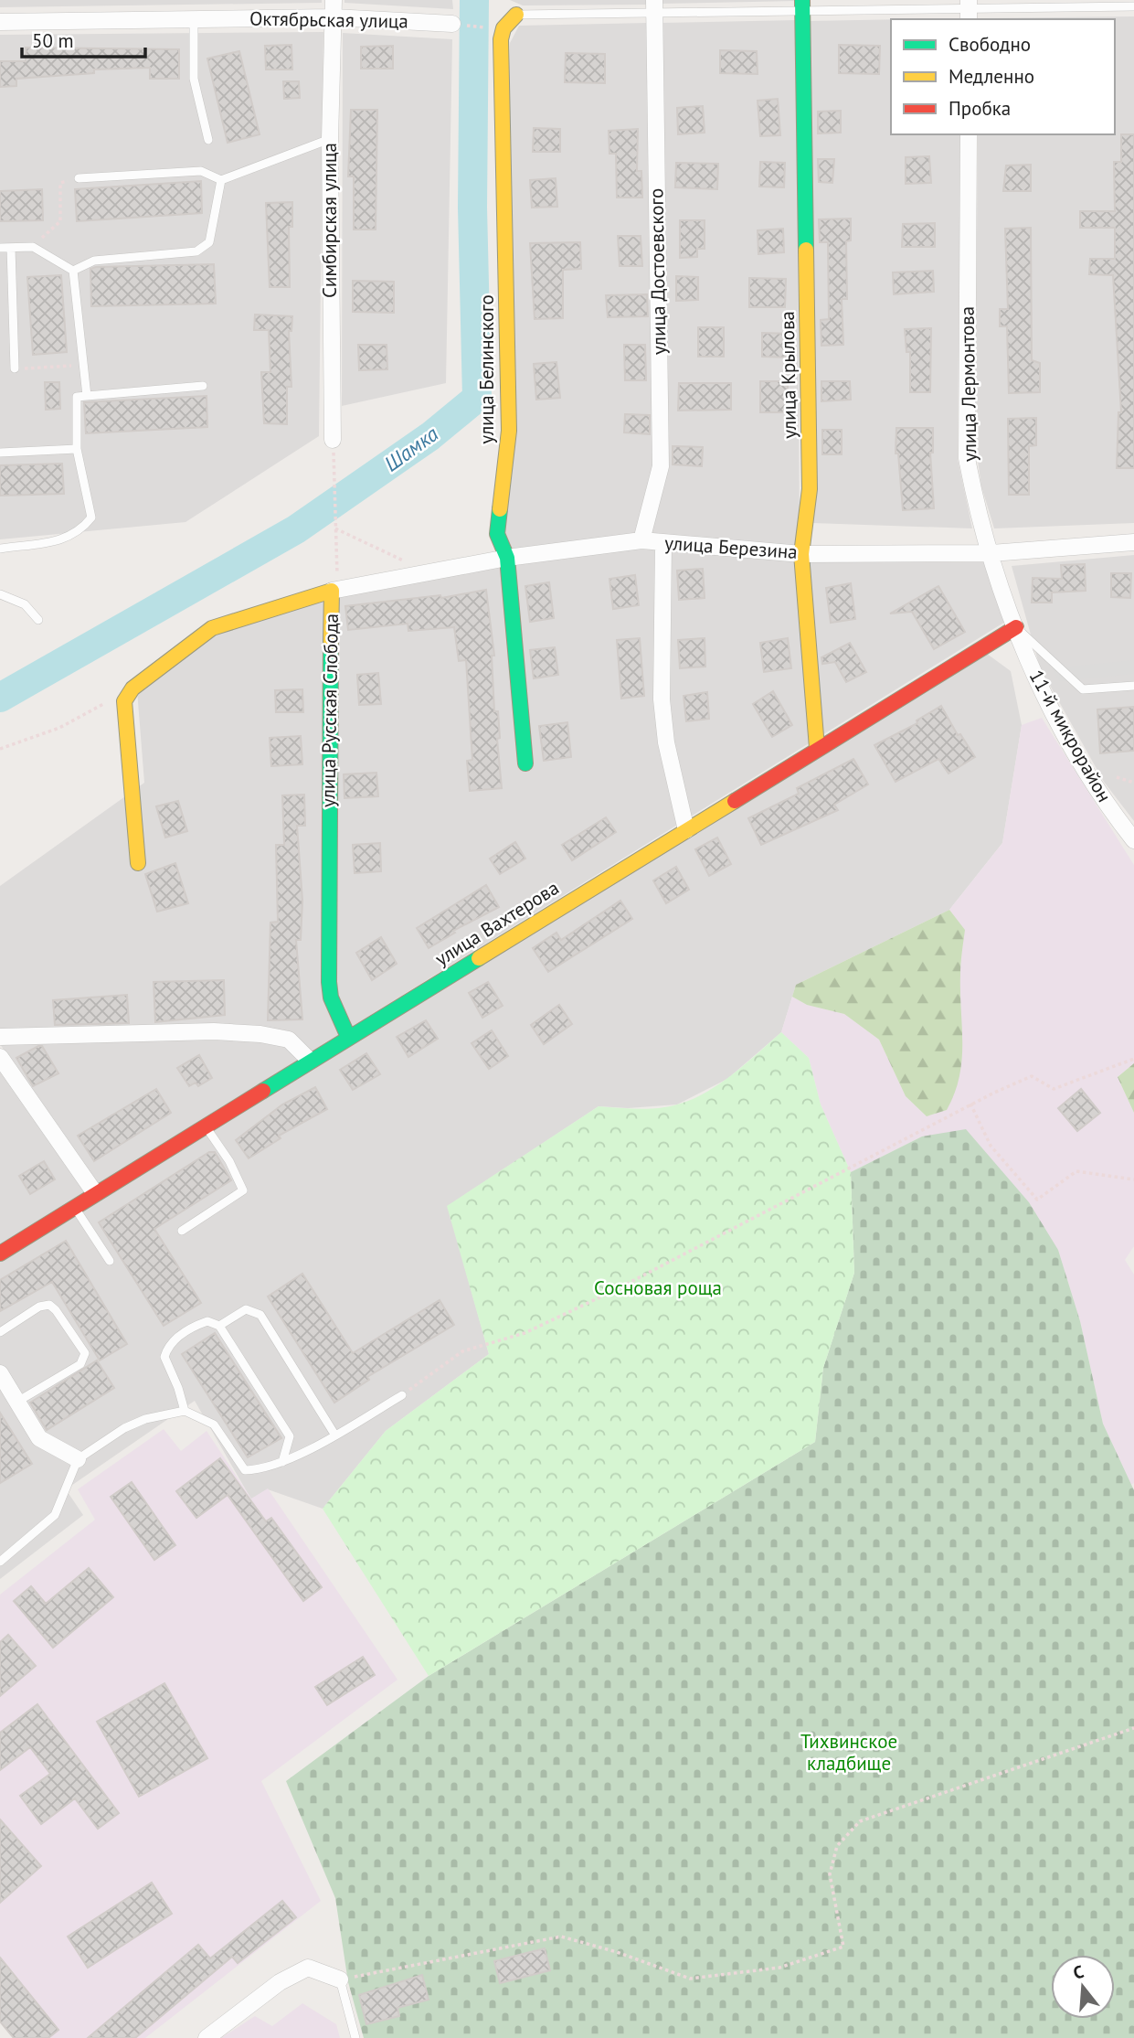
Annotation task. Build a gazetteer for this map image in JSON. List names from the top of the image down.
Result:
{
  "streets": {
    "street": [
      "Октябрьская улица",
      "Симбирская улица",
      "улица Достоевского",
      "улица Белинского",
      "улица Крылова",
      "улица Лермонтова",
      "улица Березина",
      "улица Русская Слобода",
      "11-й микрорайон",
      "улица Вахтерова"
    ]
  },
  "crossings": [
    ["Октябрьская улица", "Симбирская улица"],
    ["улица Достоевского", "улица Березина"],
    ["улица Белинского", "улица Березина"],
    ["улица Крылова", "улица Березина"],
    ["улица Крылова", "улица Вахтерова"],
    ["улица Лермонтова", "улица Березина"],
    ["улица Лермонтова", "11-й микрорайон"],
    ["улица Лермонтова", "улица Вахтерова"],
    ["улица Березина", "улица Русская Слобода"],
    ["улица Русская Слобода", "улица Вахтерова"],
    ["11-й микрорайон", "улица Вахтерова"]
  ],
  "water": ["Шамка"],
  "parks": ["Сосновая роща", "Тихвинское кладбище"],
  "legend": ["Свободно", "Медленно", "Пробка"],
  "scale_bar": "50 m",
  "north": "top"
}
